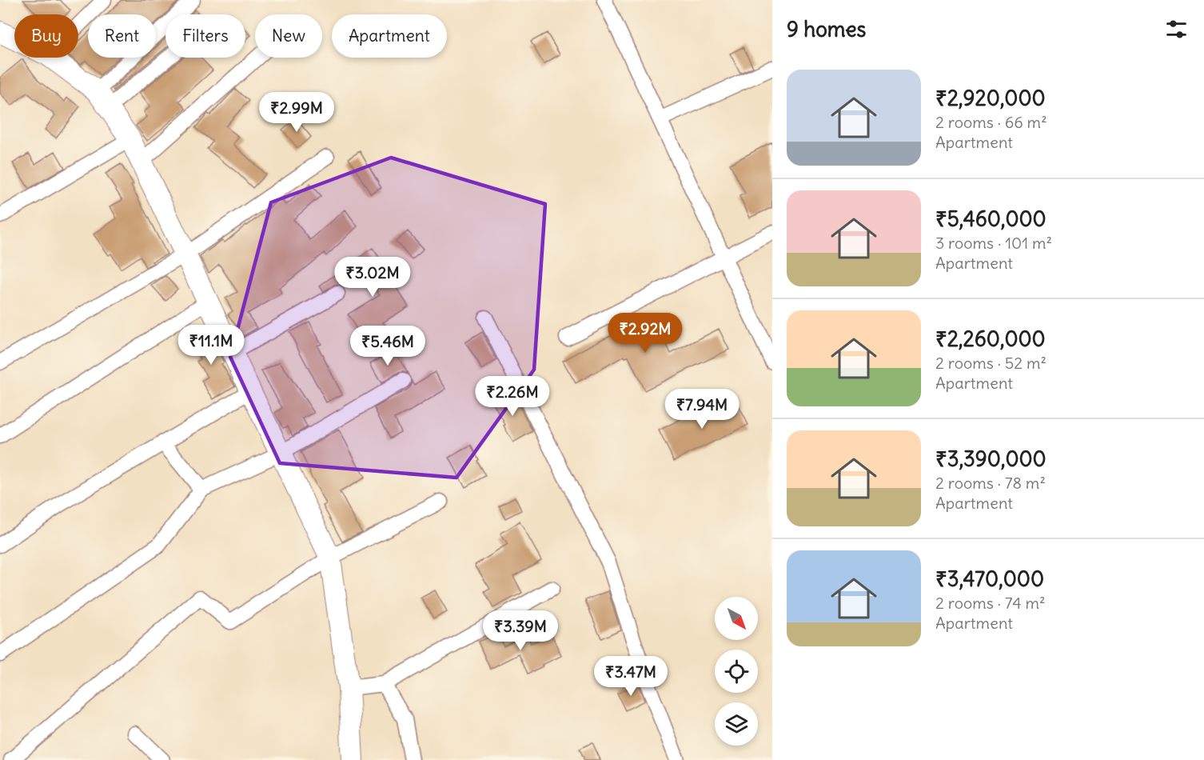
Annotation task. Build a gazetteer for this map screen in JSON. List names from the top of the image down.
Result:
{
  "north": "bottom right",
  "page": {
    "heading": "9 homes",
    "chip": [
      "Buy",
      "Rent",
      "Filters",
      "New",
      "Apartment"
    ],
    "list": [
      {
        "name": "₹2,920,000",
        "note": "2 rooms · 66 m² · Apartment"
      },
      {
        "name": "₹5,460,000",
        "note": "3 rooms · 101 m² · Apartment"
      },
      {
        "name": "₹2,260,000",
        "note": "2 rooms · 52 m² · Apartment"
      },
      {
        "name": "₹3,390,000",
        "note": "2 rooms · 78 m² · Apartment"
      },
      {
        "name": "₹3,470,000",
        "note": "2 rooms · 74 m² · Apartment"
      }
    ],
    "price": [
      "₹2.99M",
      "₹3.02M",
      "₹2.92M",
      "₹11.1M",
      "₹5.46M",
      "₹2.26M",
      "₹7.94M",
      "₹3.39M",
      "₹3.47M"
    ]
  }
}
